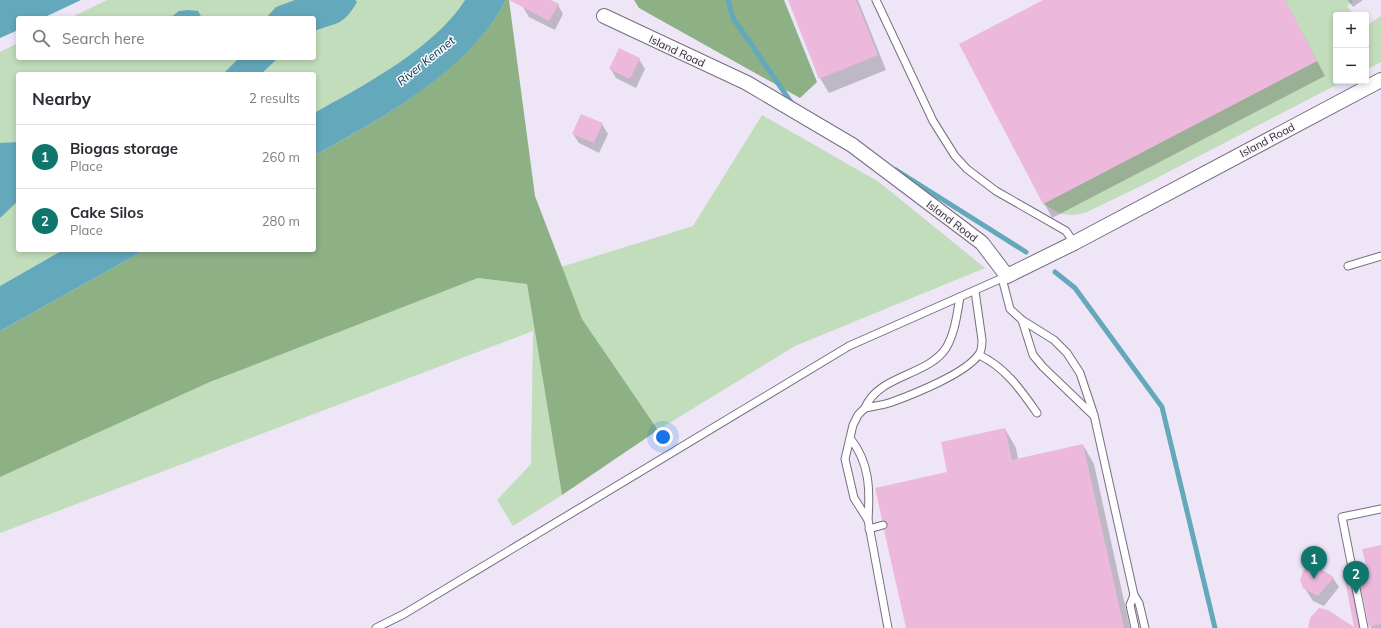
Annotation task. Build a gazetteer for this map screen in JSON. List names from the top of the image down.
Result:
{
  "streets": {
    "street": ["Island Road"]
  },
  "water": ["River Kennet"],
  "page": {
    "map_buttons": ["+", "−"],
    "search": "Search here",
    "heading": ["Nearby", "2 results"],
    "list": [
      {
        "mark": "1",
        "name": "Biogas storage",
        "note": "Place",
        "value": "260 m"
      },
      {
        "mark": "2",
        "name": "Cake Silos",
        "note": "Place",
        "value": "280 m"
      }
    ],
    "pins": ["1", "2"]
  }
}
